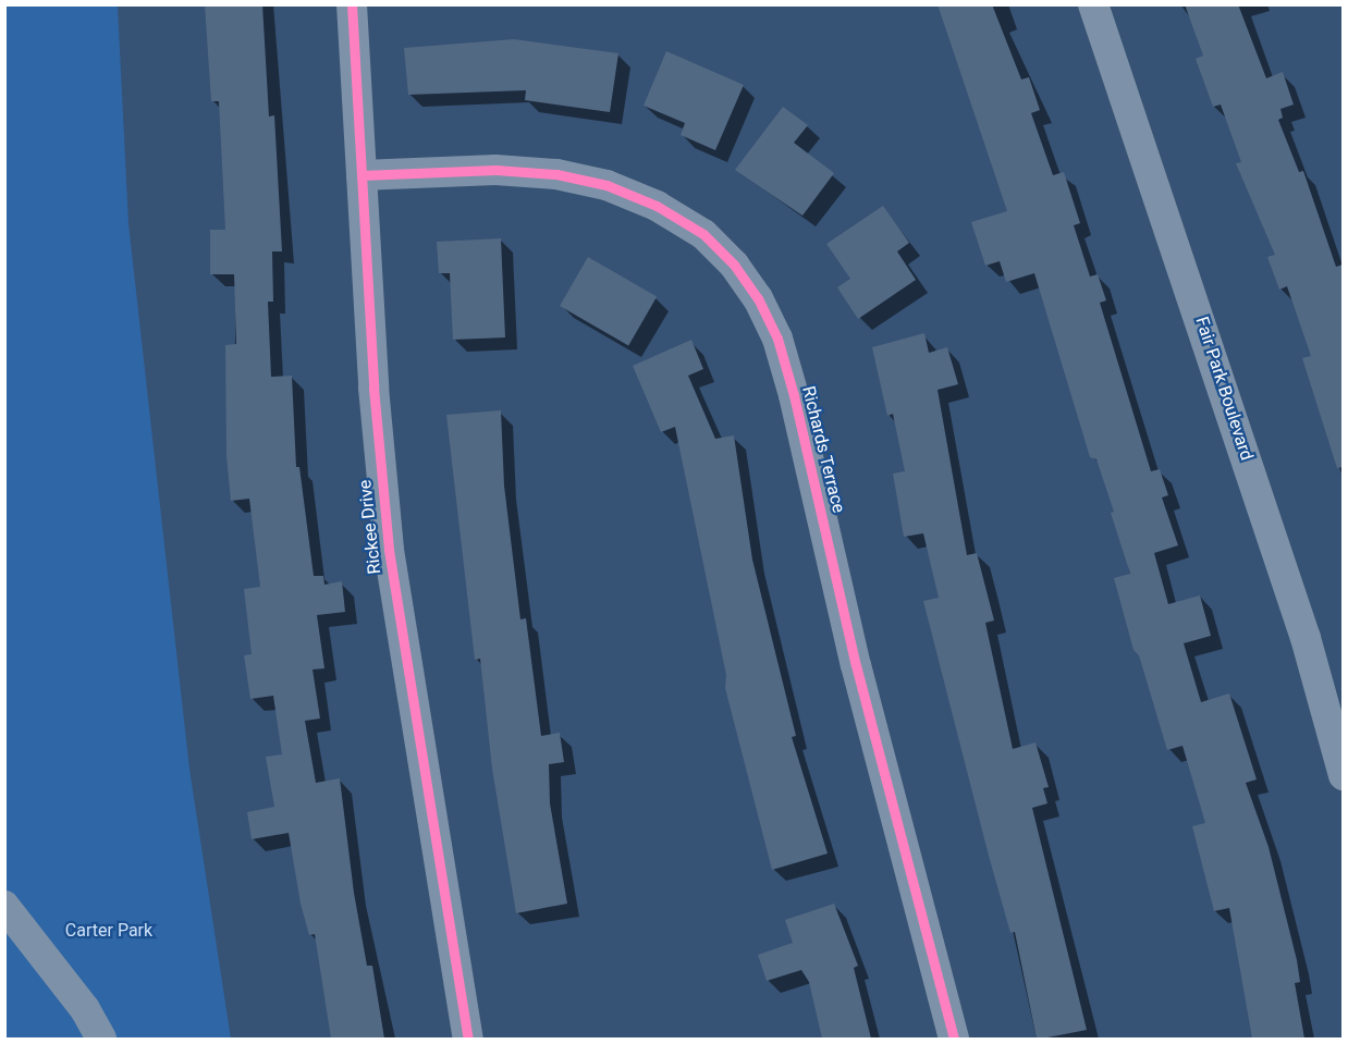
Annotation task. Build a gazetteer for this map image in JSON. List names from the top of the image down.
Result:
{
  "streets": {
    "street": ["Fair Park Boulevard", "Richards Terrace", "Rickee Drive"]
  },
  "crossings": [
    ["Richards Terrace", "Rickee Drive"]
  ],
  "parks": ["Carter Park"]
}
